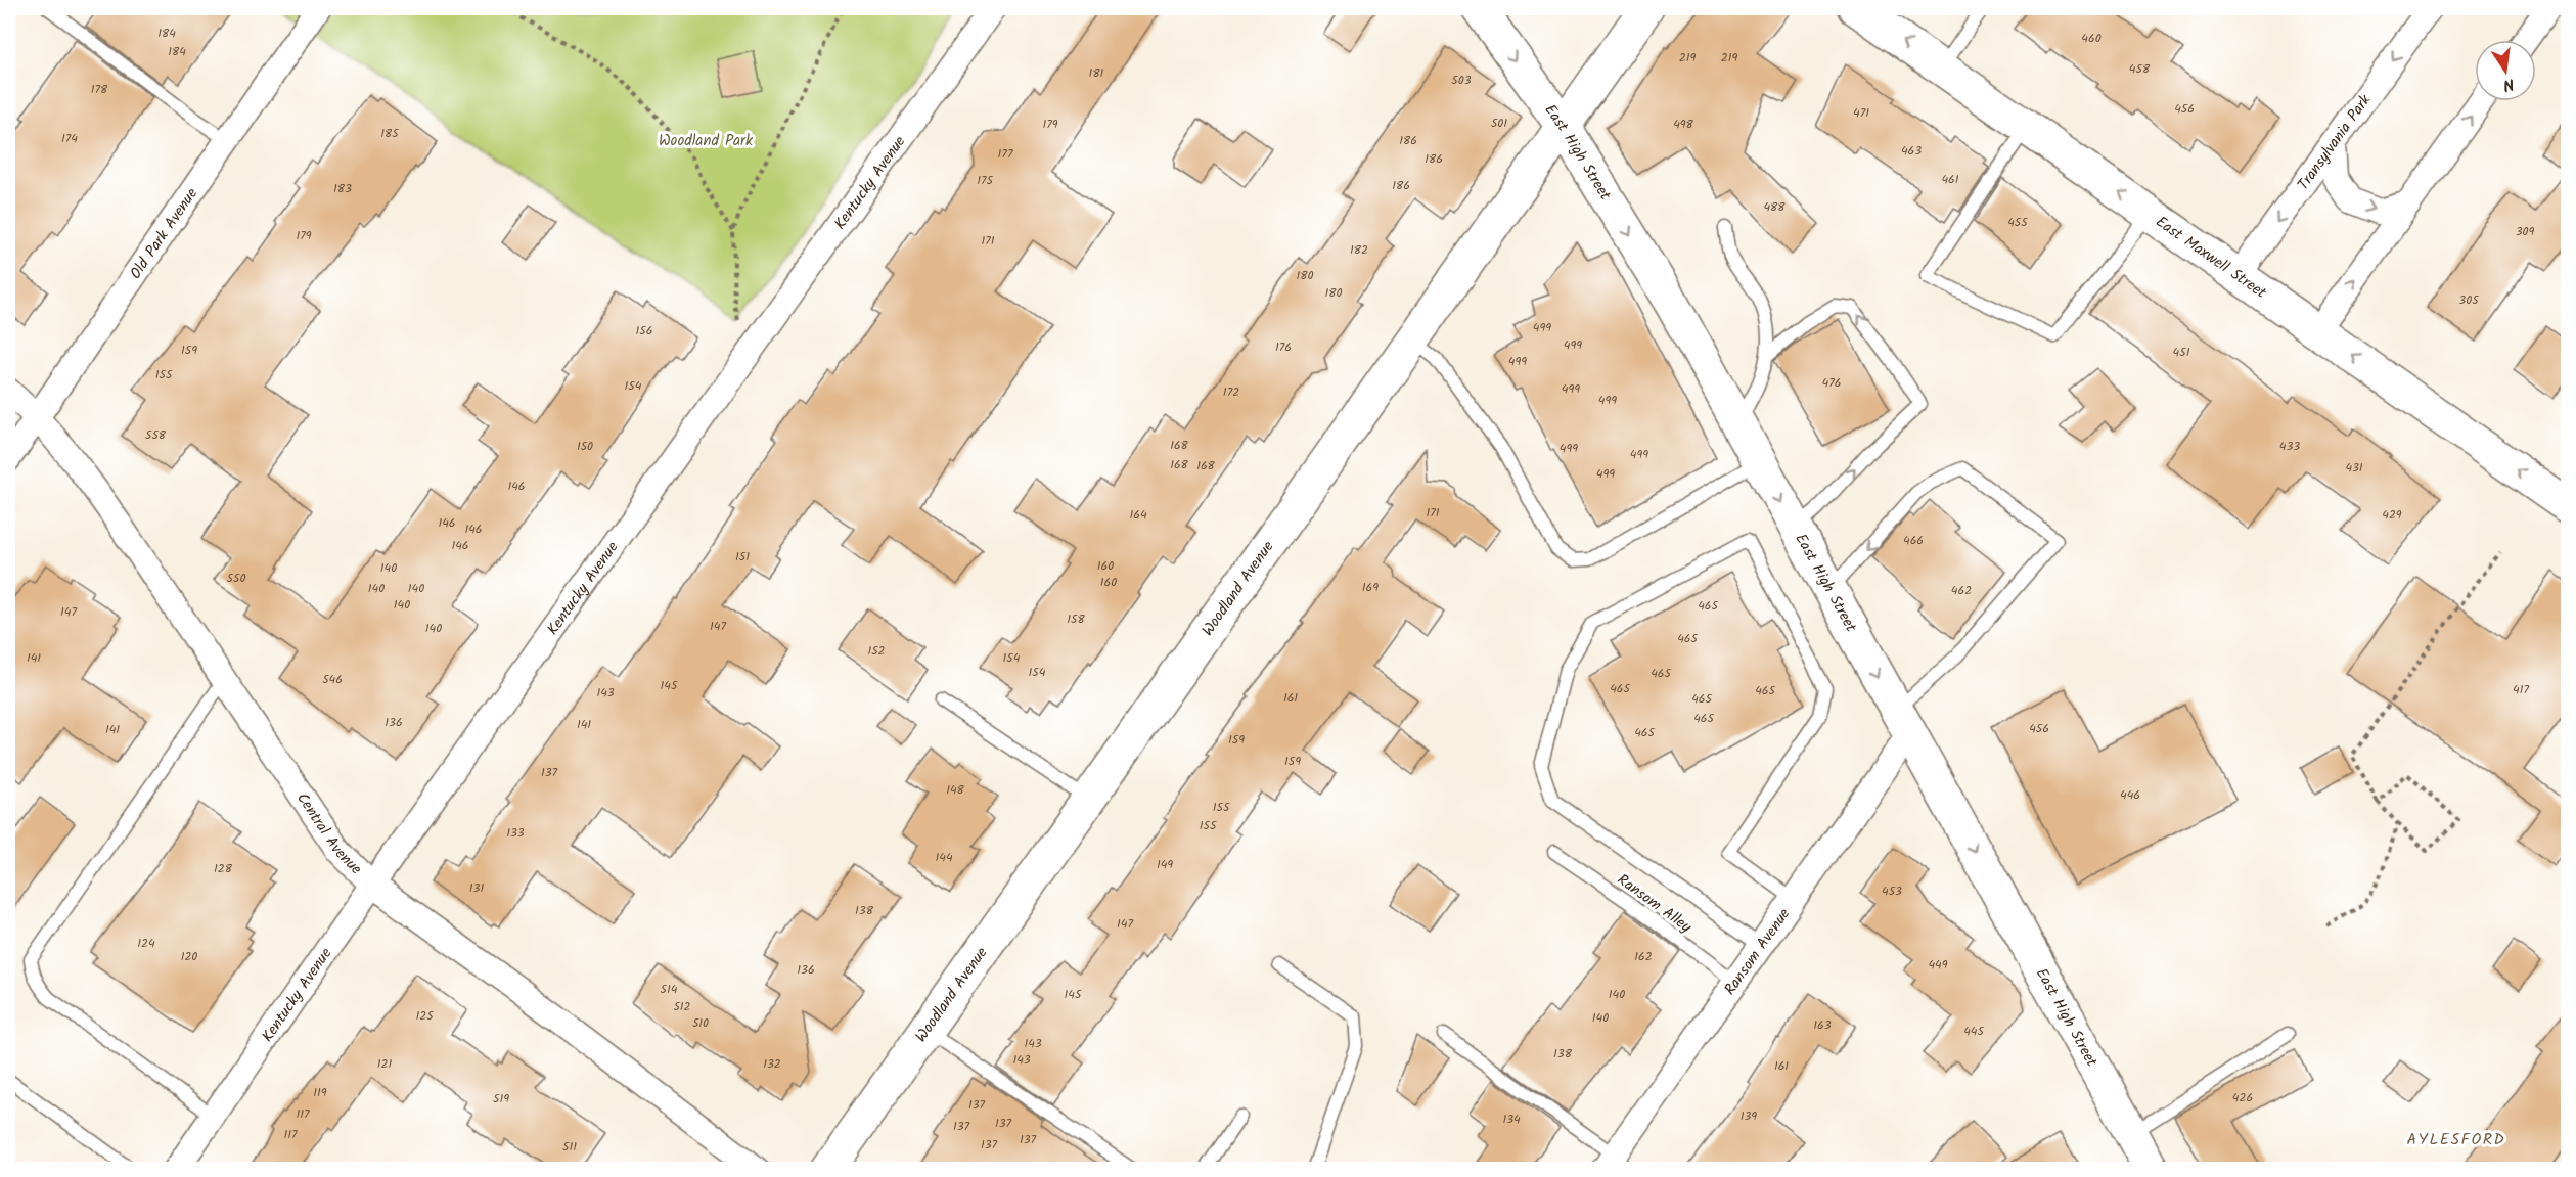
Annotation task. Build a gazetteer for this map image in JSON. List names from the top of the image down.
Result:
{
  "streets": {
    "main road": ["East High Street", "East Maxwell Street", "Woodland Avenue"],
    "street": [
      "Transylvania Park",
      "Kentucky Avenue",
      "Old Park Avenue",
      "Central Avenue",
      "Ransom Avenue"
    ],
    "lane": ["Ransom Alley"]
  },
  "crossings": [
    ["Transylvania Park", "East Maxwell Street"],
    ["East High Street", "Woodland Avenue"],
    ["East High Street", "Ransom Avenue"],
    ["Kentucky Avenue", "Central Avenue"],
    ["Old Park Avenue", "Central Avenue"],
    ["Ransom Alley", "Ransom Avenue"]
  ],
  "one_way": ["East High Street", "East Maxwell Street"],
  "districts": ["AYLESFORD"],
  "parks": ["Woodland Park"],
  "house_numbers": [
    "184",
    "460",
    "184",
    "219",
    "219",
    "458",
    "181",
    "503",
    "178",
    "456",
    "471",
    "501",
    "179",
    "498",
    "185",
    "174",
    "186",
    "463",
    "177",
    "186",
    "461",
    "175",
    "186",
    "183",
    "488",
    "455",
    "309",
    "179",
    "171",
    "182",
    "180",
    "180",
    "305",
    "499",
    "156",
    "499",
    "176",
    "159",
    "451",
    "499",
    "155",
    "476",
    "154",
    "499",
    "172",
    "499",
    "558",
    "168",
    "150",
    "433",
    "499",
    "499",
    "168",
    "168",
    "431",
    "499",
    "146",
    "171",
    "164",
    "429",
    "146",
    "146",
    "466",
    "146",
    "151",
    "160",
    "140",
    "550",
    "160",
    "169",
    "140",
    "140",
    "462",
    "140",
    "465",
    "147",
    "158",
    "147",
    "140",
    "465",
    "152",
    "141",
    "154",
    "154",
    "465",
    "546",
    "145",
    "465",
    "417",
    "465",
    "143",
    "161",
    "465",
    "465",
    "136",
    "141",
    "456",
    "141",
    "465",
    "159",
    "159",
    "137",
    "148",
    "446",
    "155",
    "155",
    "133",
    "144",
    "149",
    "128",
    "131",
    "453",
    "138",
    "147",
    "124",
    "120",
    "162",
    "449",
    "136",
    "514",
    "145",
    "140",
    "512",
    "125",
    "140",
    "510",
    "163",
    "445",
    "143",
    "138",
    "143",
    "121",
    "132",
    "161",
    "119",
    "426",
    "519",
    "137",
    "117",
    "139",
    "134",
    "137",
    "137",
    "117",
    "137",
    "137",
    "511"
  ],
  "north": "bottom"
}
